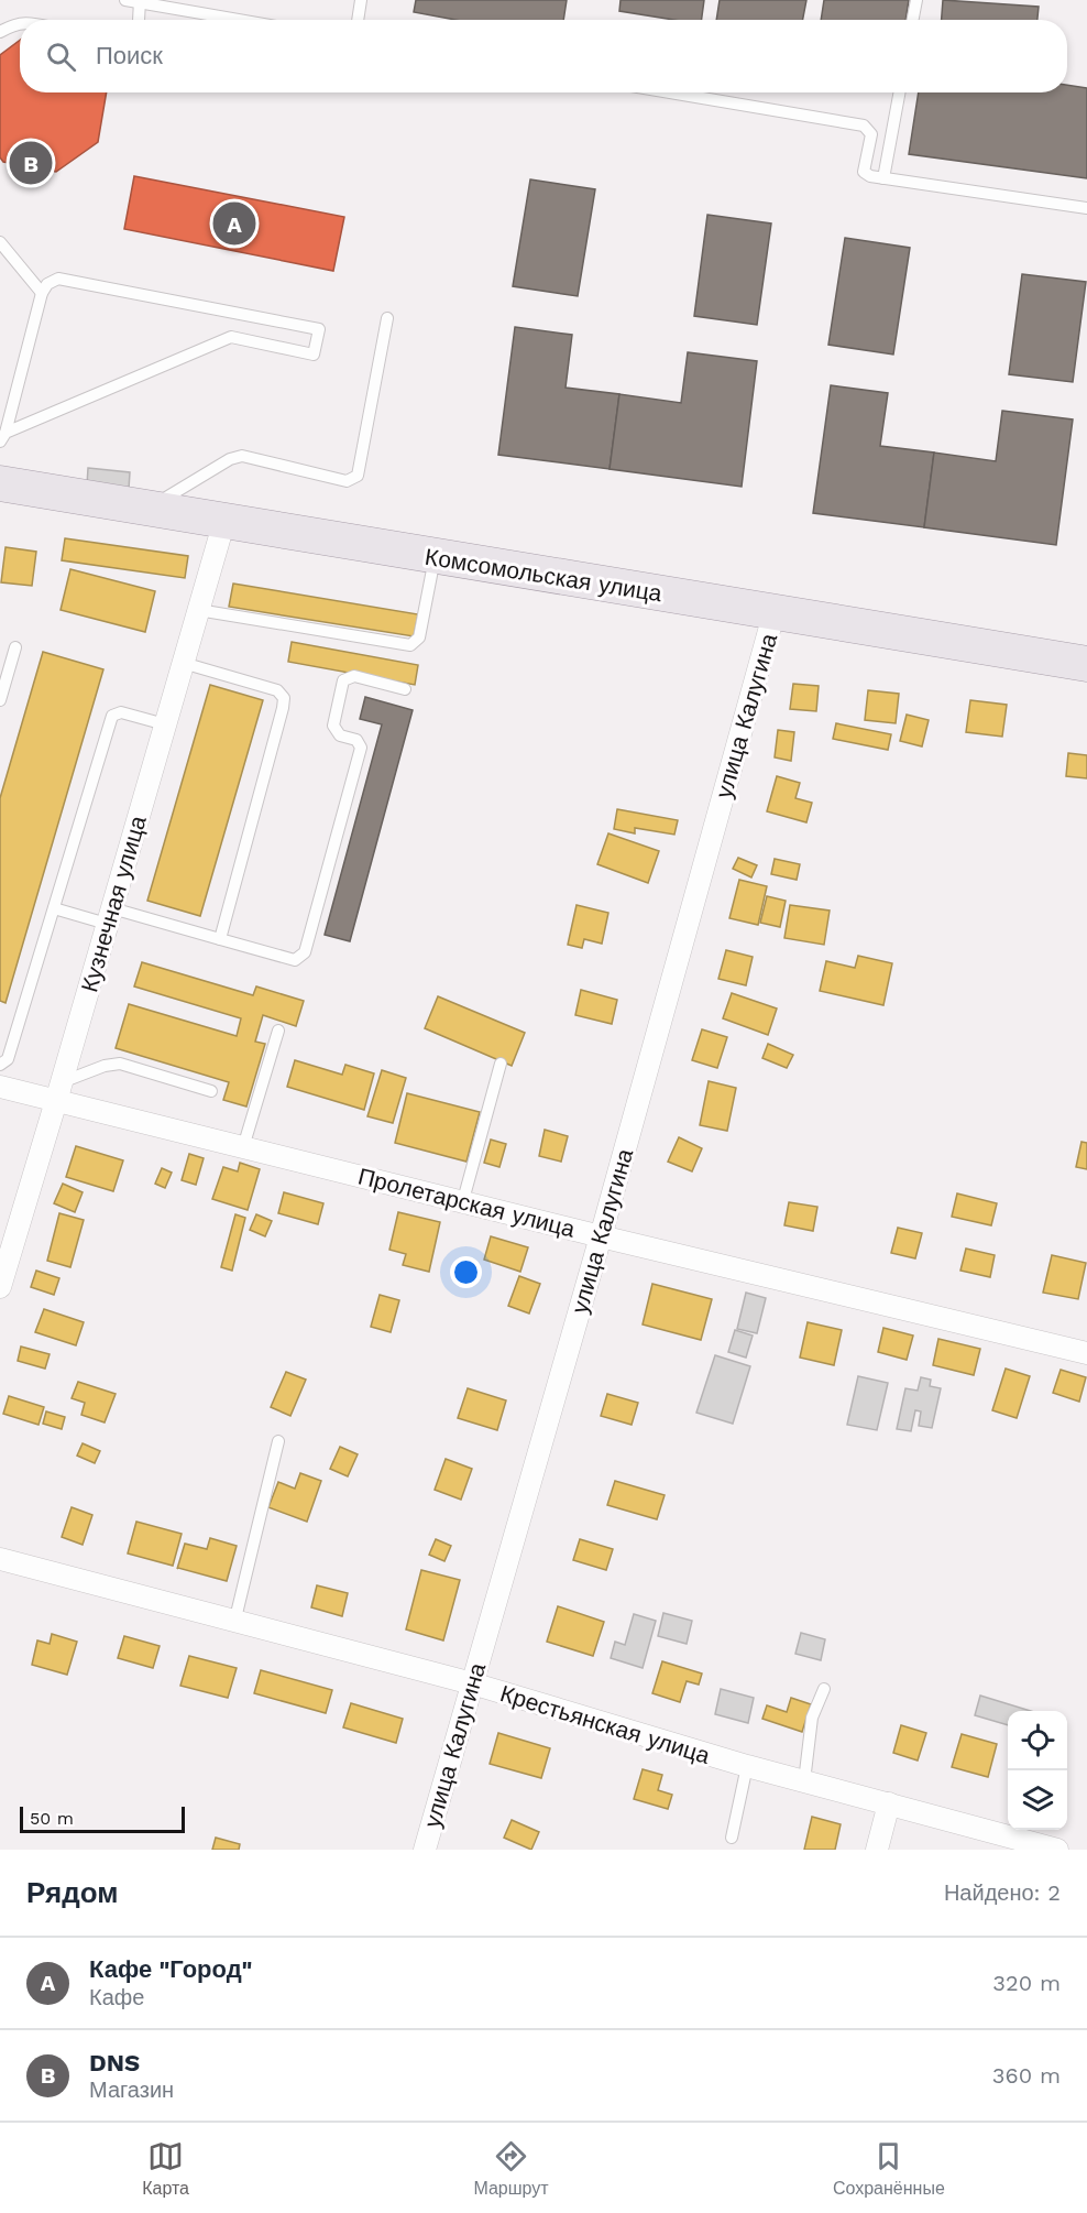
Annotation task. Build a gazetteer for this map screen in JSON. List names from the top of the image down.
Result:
{
  "streets": {
    "main road": ["Комсомольская улица"],
    "street": [
      "улица Калугина",
      "Кузнечная улица",
      "Пролетарская улица",
      "Крестьянская улица"
    ]
  },
  "crossings": [
    ["Комсомольская улица", "улица Калугина"],
    ["Комсомольская улица", "Кузнечная улица"],
    ["улица Калугина", "Пролетарская улица"],
    ["улица Калугина", "Крестьянская улица"],
    ["Кузнечная улица", "Пролетарская улица"]
  ],
  "scale_bar": "50 m",
  "page": {
    "search": "Поиск",
    "pins": ["B", "A"],
    "scale": "50 m",
    "heading": ["Рядом", "Найдено: 2"],
    "list": [
      {
        "mark": "A",
        "name": "Кафе \"Город\"",
        "note": "Кафе",
        "value": "320 m"
      },
      {
        "mark": "B",
        "name": "DNS",
        "note": "Магазин",
        "value": "360 m"
      }
    ],
    "nav": ["Карта", "Маршрут", "Сохранённые"]
  }
}
